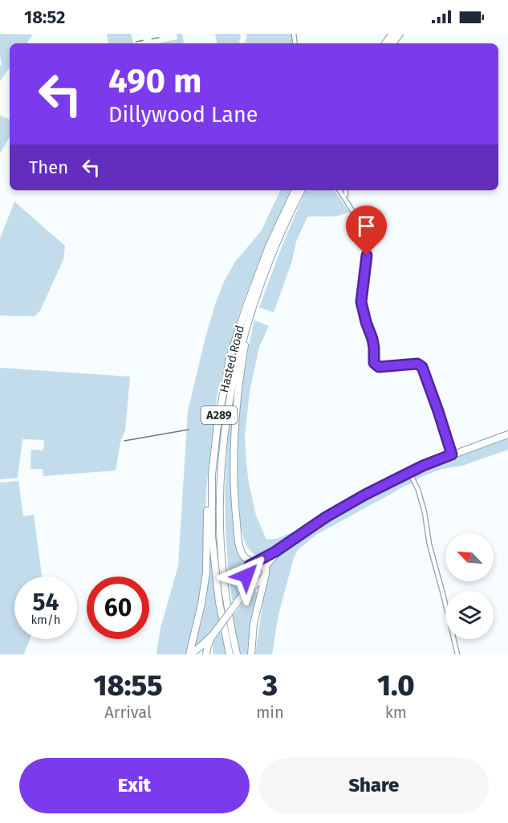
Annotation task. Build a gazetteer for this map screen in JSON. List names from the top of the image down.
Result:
{
  "streets": {
    "main road": ["Hasted Road", "A289"]
  },
  "crossings": [
    ["Hasted Road", "A289"]
  ],
  "north": "top left",
  "page": {
    "status": "18:52",
    "turn": ["490 m", "Dillywood Lane"],
    "then": "Then",
    "speed": "54 km/h",
    "limit": "60",
    "eta": [
      "18:55",
      "Arrival",
      "3",
      "min",
      "1.0",
      "km"
    ],
    "buttons": ["Exit", "Share"]
  }
}
